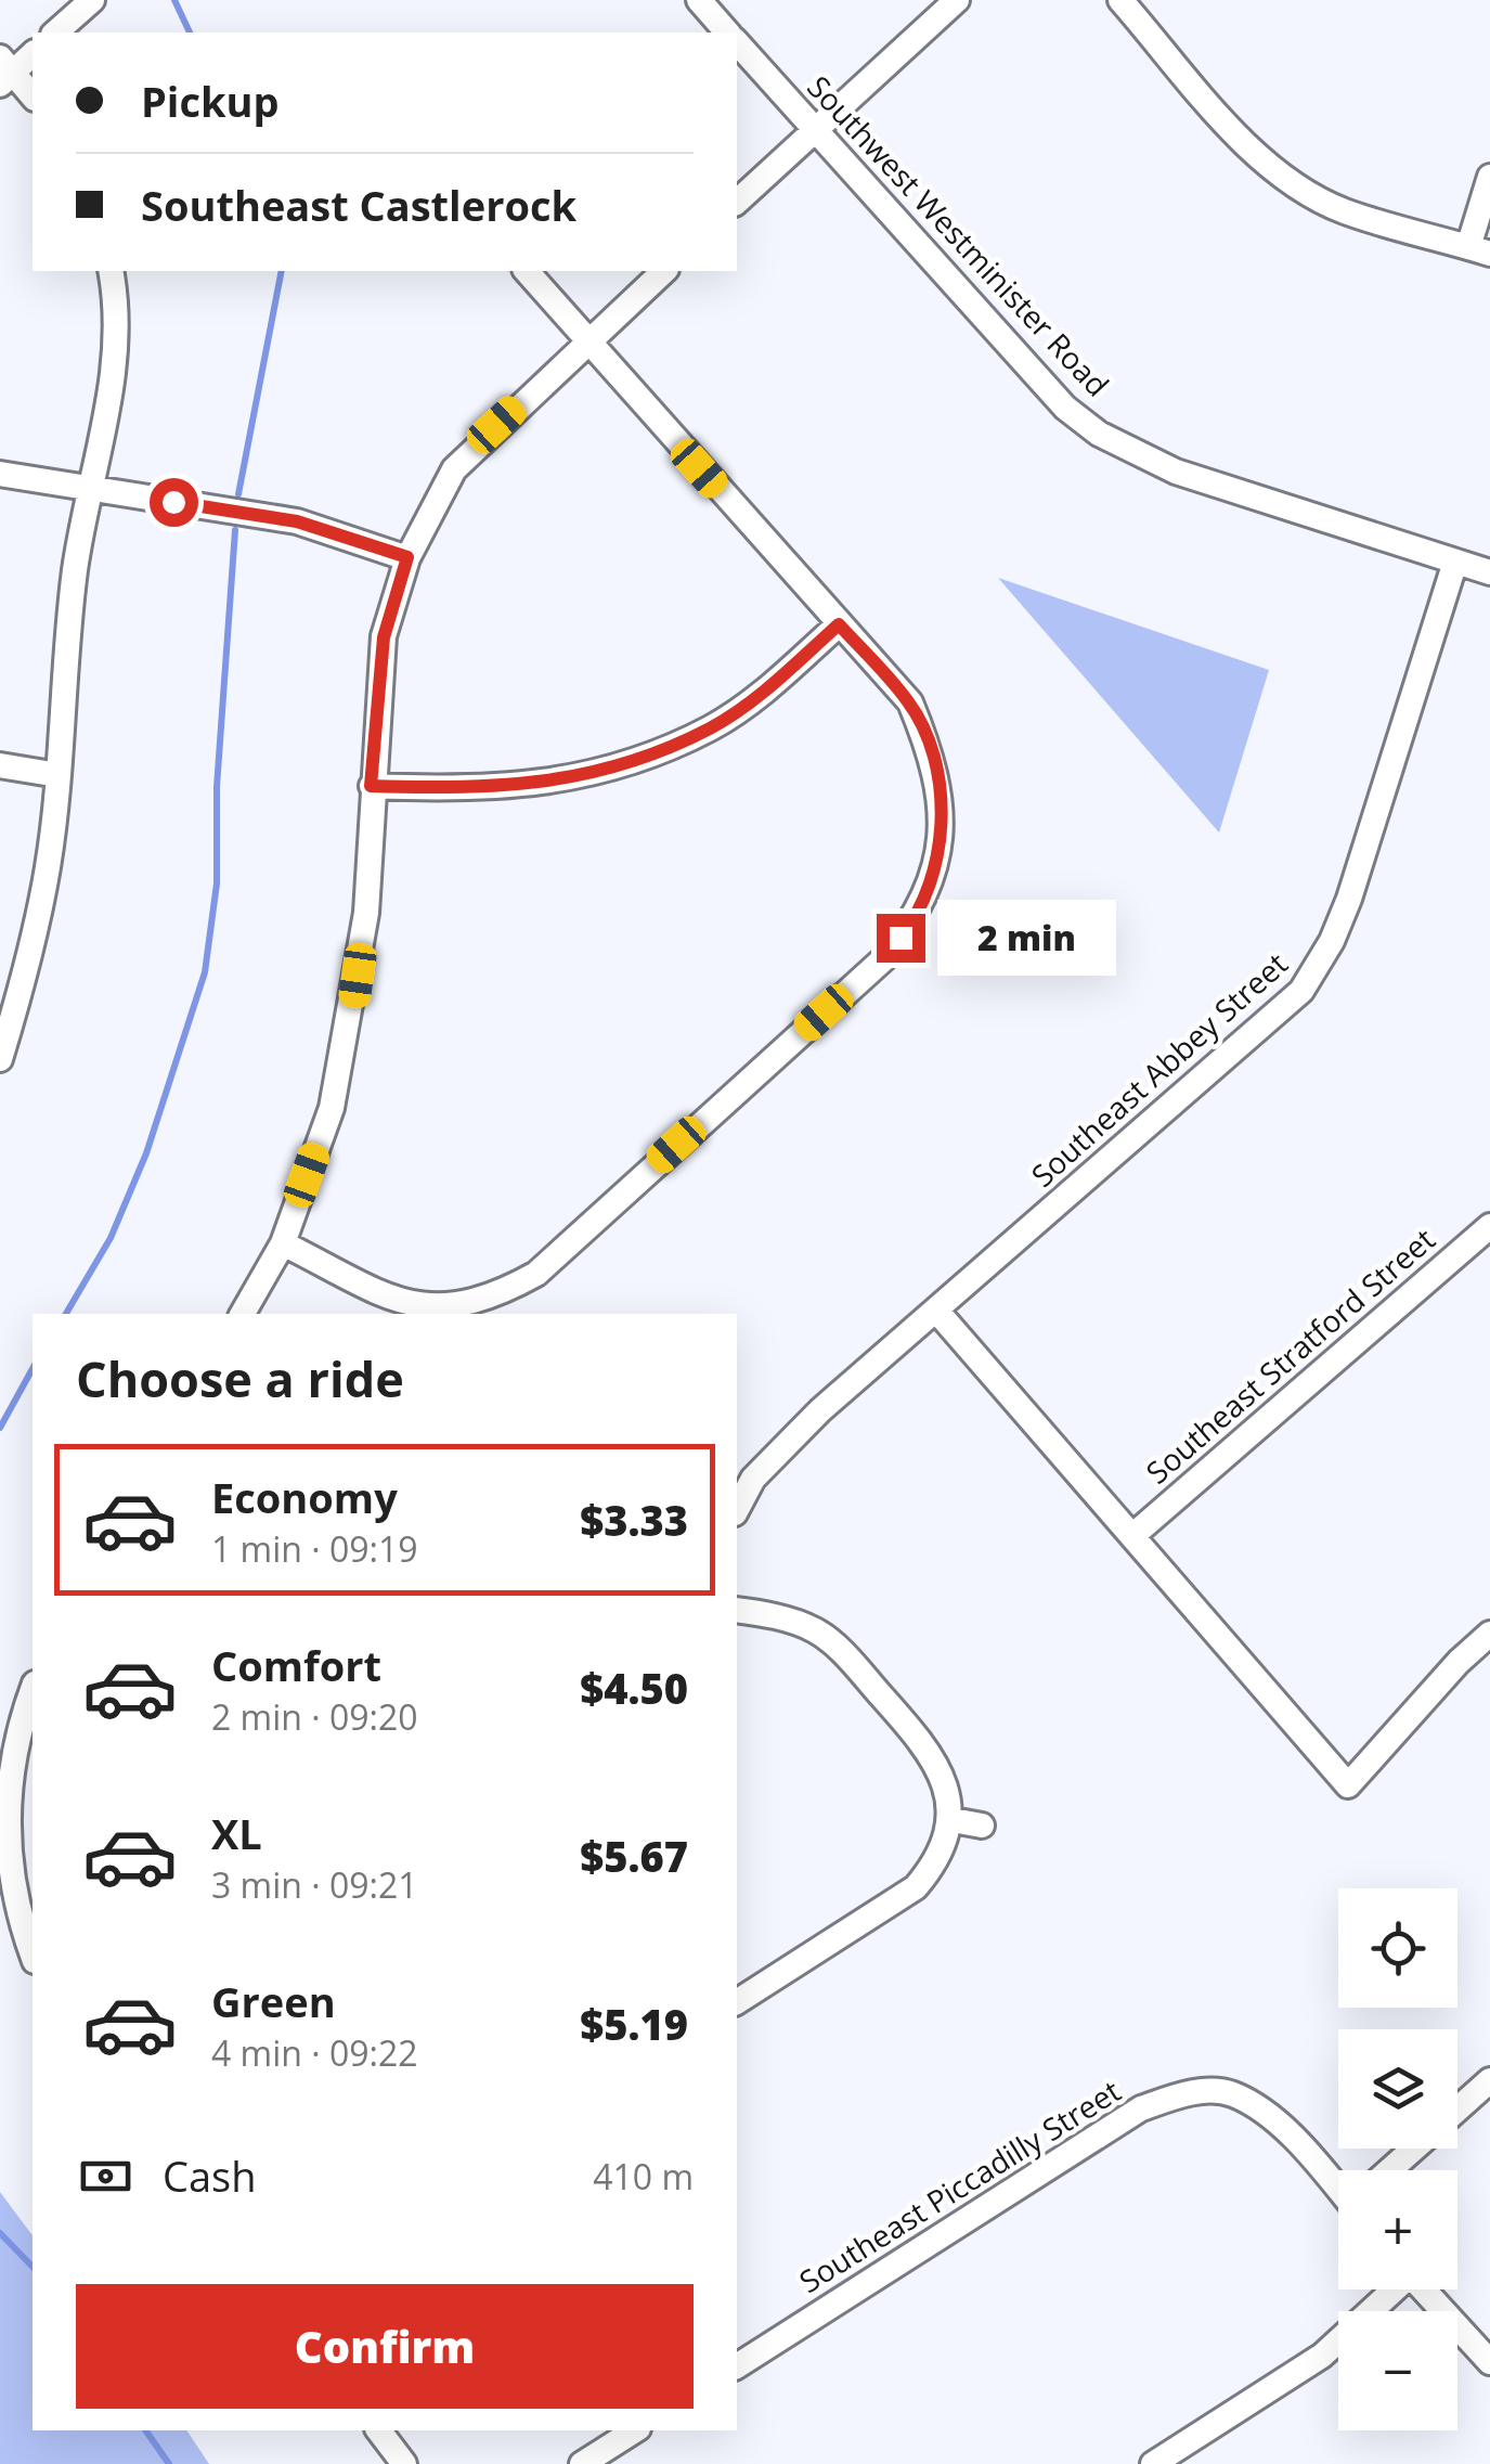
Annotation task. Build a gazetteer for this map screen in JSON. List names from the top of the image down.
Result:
{
  "streets": {
    "street": [
      "Southwest Westminister Road",
      "Southeast Abbey Street",
      "Southeast Stratford Street",
      "Southeast Piccadilly Street"
    ]
  },
  "crossings": [
    ["Southwest Westminister Road", "Southeast Abbey Street"]
  ],
  "page": {
    "banner": ["Pickup", "Southeast Castlerock"],
    "bubble": "2 min",
    "heading": "Choose a ride",
    "list": [
      {
        "name": "Economy",
        "note": "1 min · 09:19",
        "value": "$3.33"
      },
      {
        "name": "Comfort",
        "note": "2 min · 09:20",
        "value": "$4.50"
      },
      {
        "name": "XL",
        "note": "3 min · 09:21",
        "value": "$5.67"
      },
      {
        "name": "Green",
        "note": "4 min · 09:22",
        "value": "$5.19"
      }
    ],
    "map_buttons": ["+", "−"],
    "pay": ["Cash", "410 m"],
    "buttons": "Confirm"
  }
}
